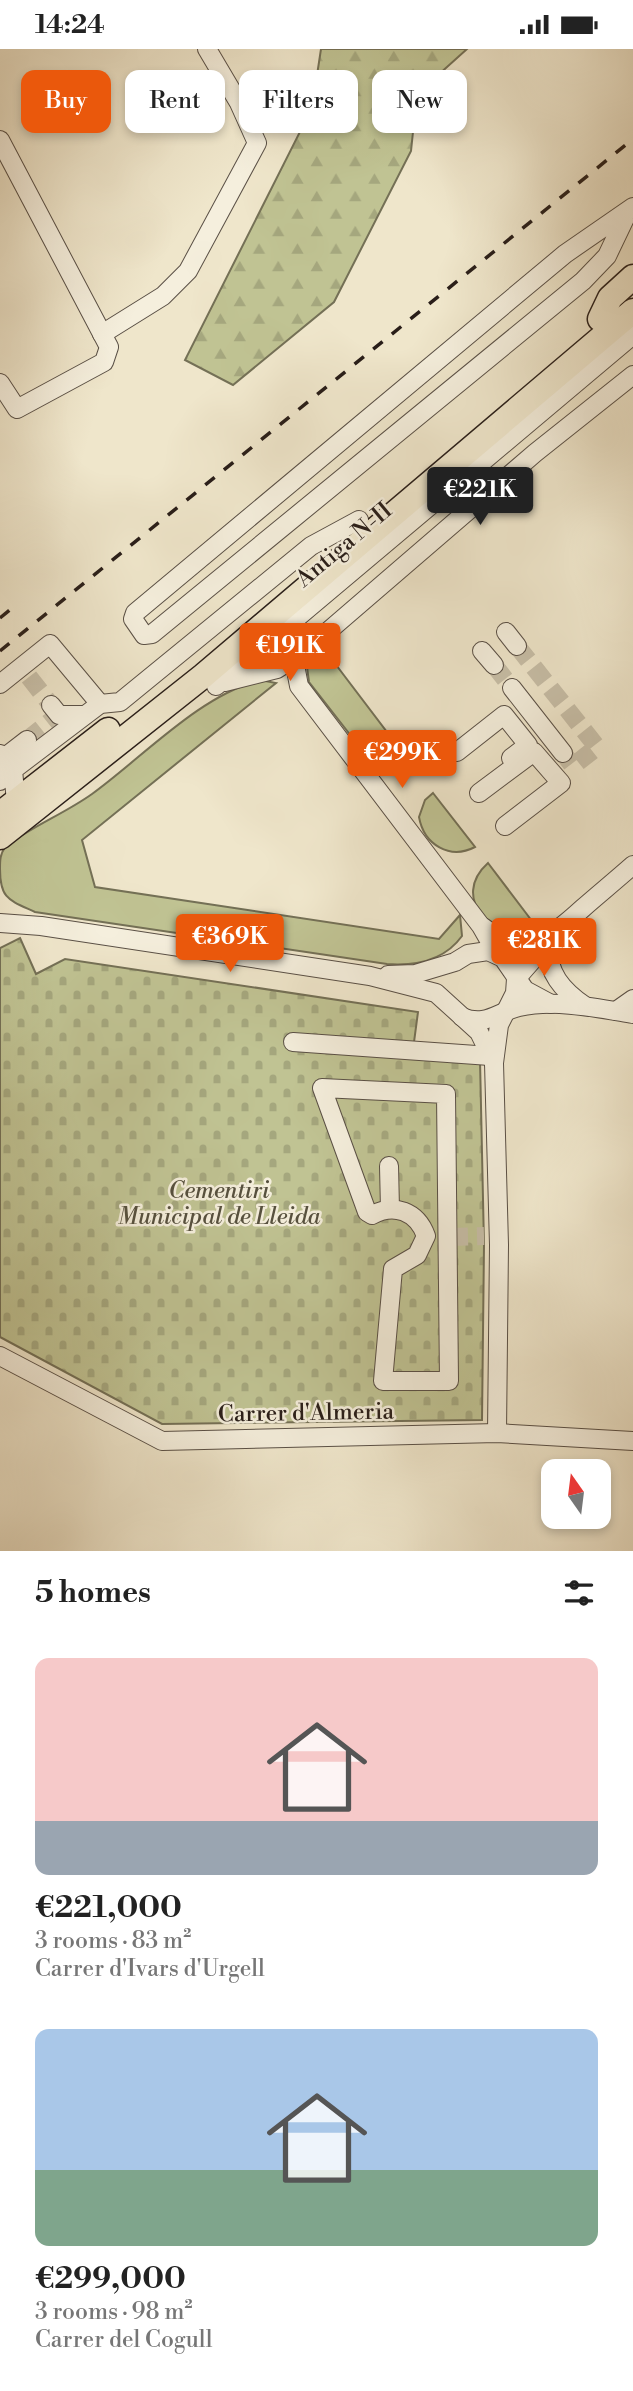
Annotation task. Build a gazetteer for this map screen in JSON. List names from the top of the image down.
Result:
{
  "streets": {
    "street": ["Antiga N-II", "Carrer d'Almeria"]
  },
  "parks": ["Cementiri Municipal de Lleida"],
  "north": "top",
  "page": {
    "status": "14:24",
    "chip": [
      "Buy",
      "Rent",
      "Filters",
      "New"
    ],
    "price": [
      "€221K",
      "€191K",
      "€299K",
      "€369K",
      "€281K"
    ],
    "heading": "5 homes",
    "list": [
      {
        "name": "€221,000",
        "note": "3 rooms · 83 m² · Carrer d'Ivars d'Urgell"
      },
      {
        "name": "€299,000",
        "note": "3 rooms · 98 m² · Carrer del Cogull"
      }
    ]
  }
}
